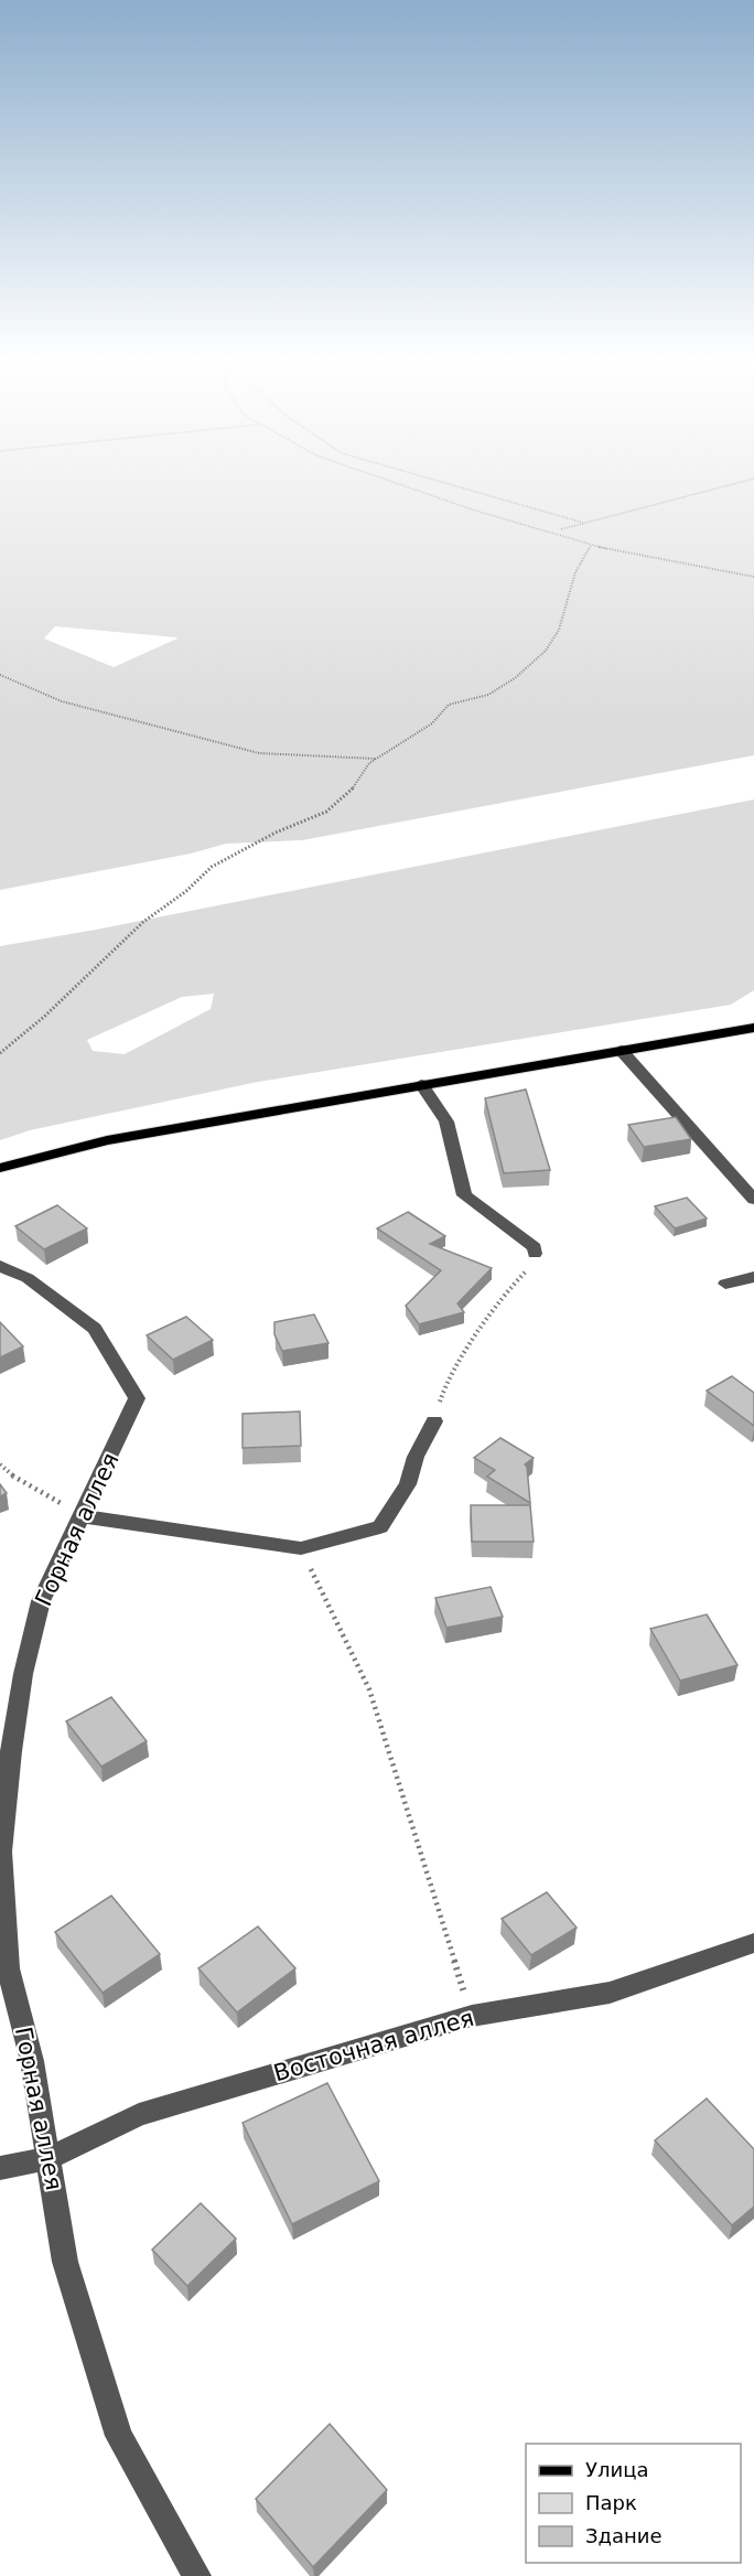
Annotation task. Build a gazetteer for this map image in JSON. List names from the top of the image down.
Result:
{
  "streets": {
    "street": ["Горная аллея", "Восточная аллея"]
  },
  "crossings": [
    ["Горная аллея", "Восточная аллея"]
  ],
  "legend": ["Улица", "Парк", "Здание"]
}
